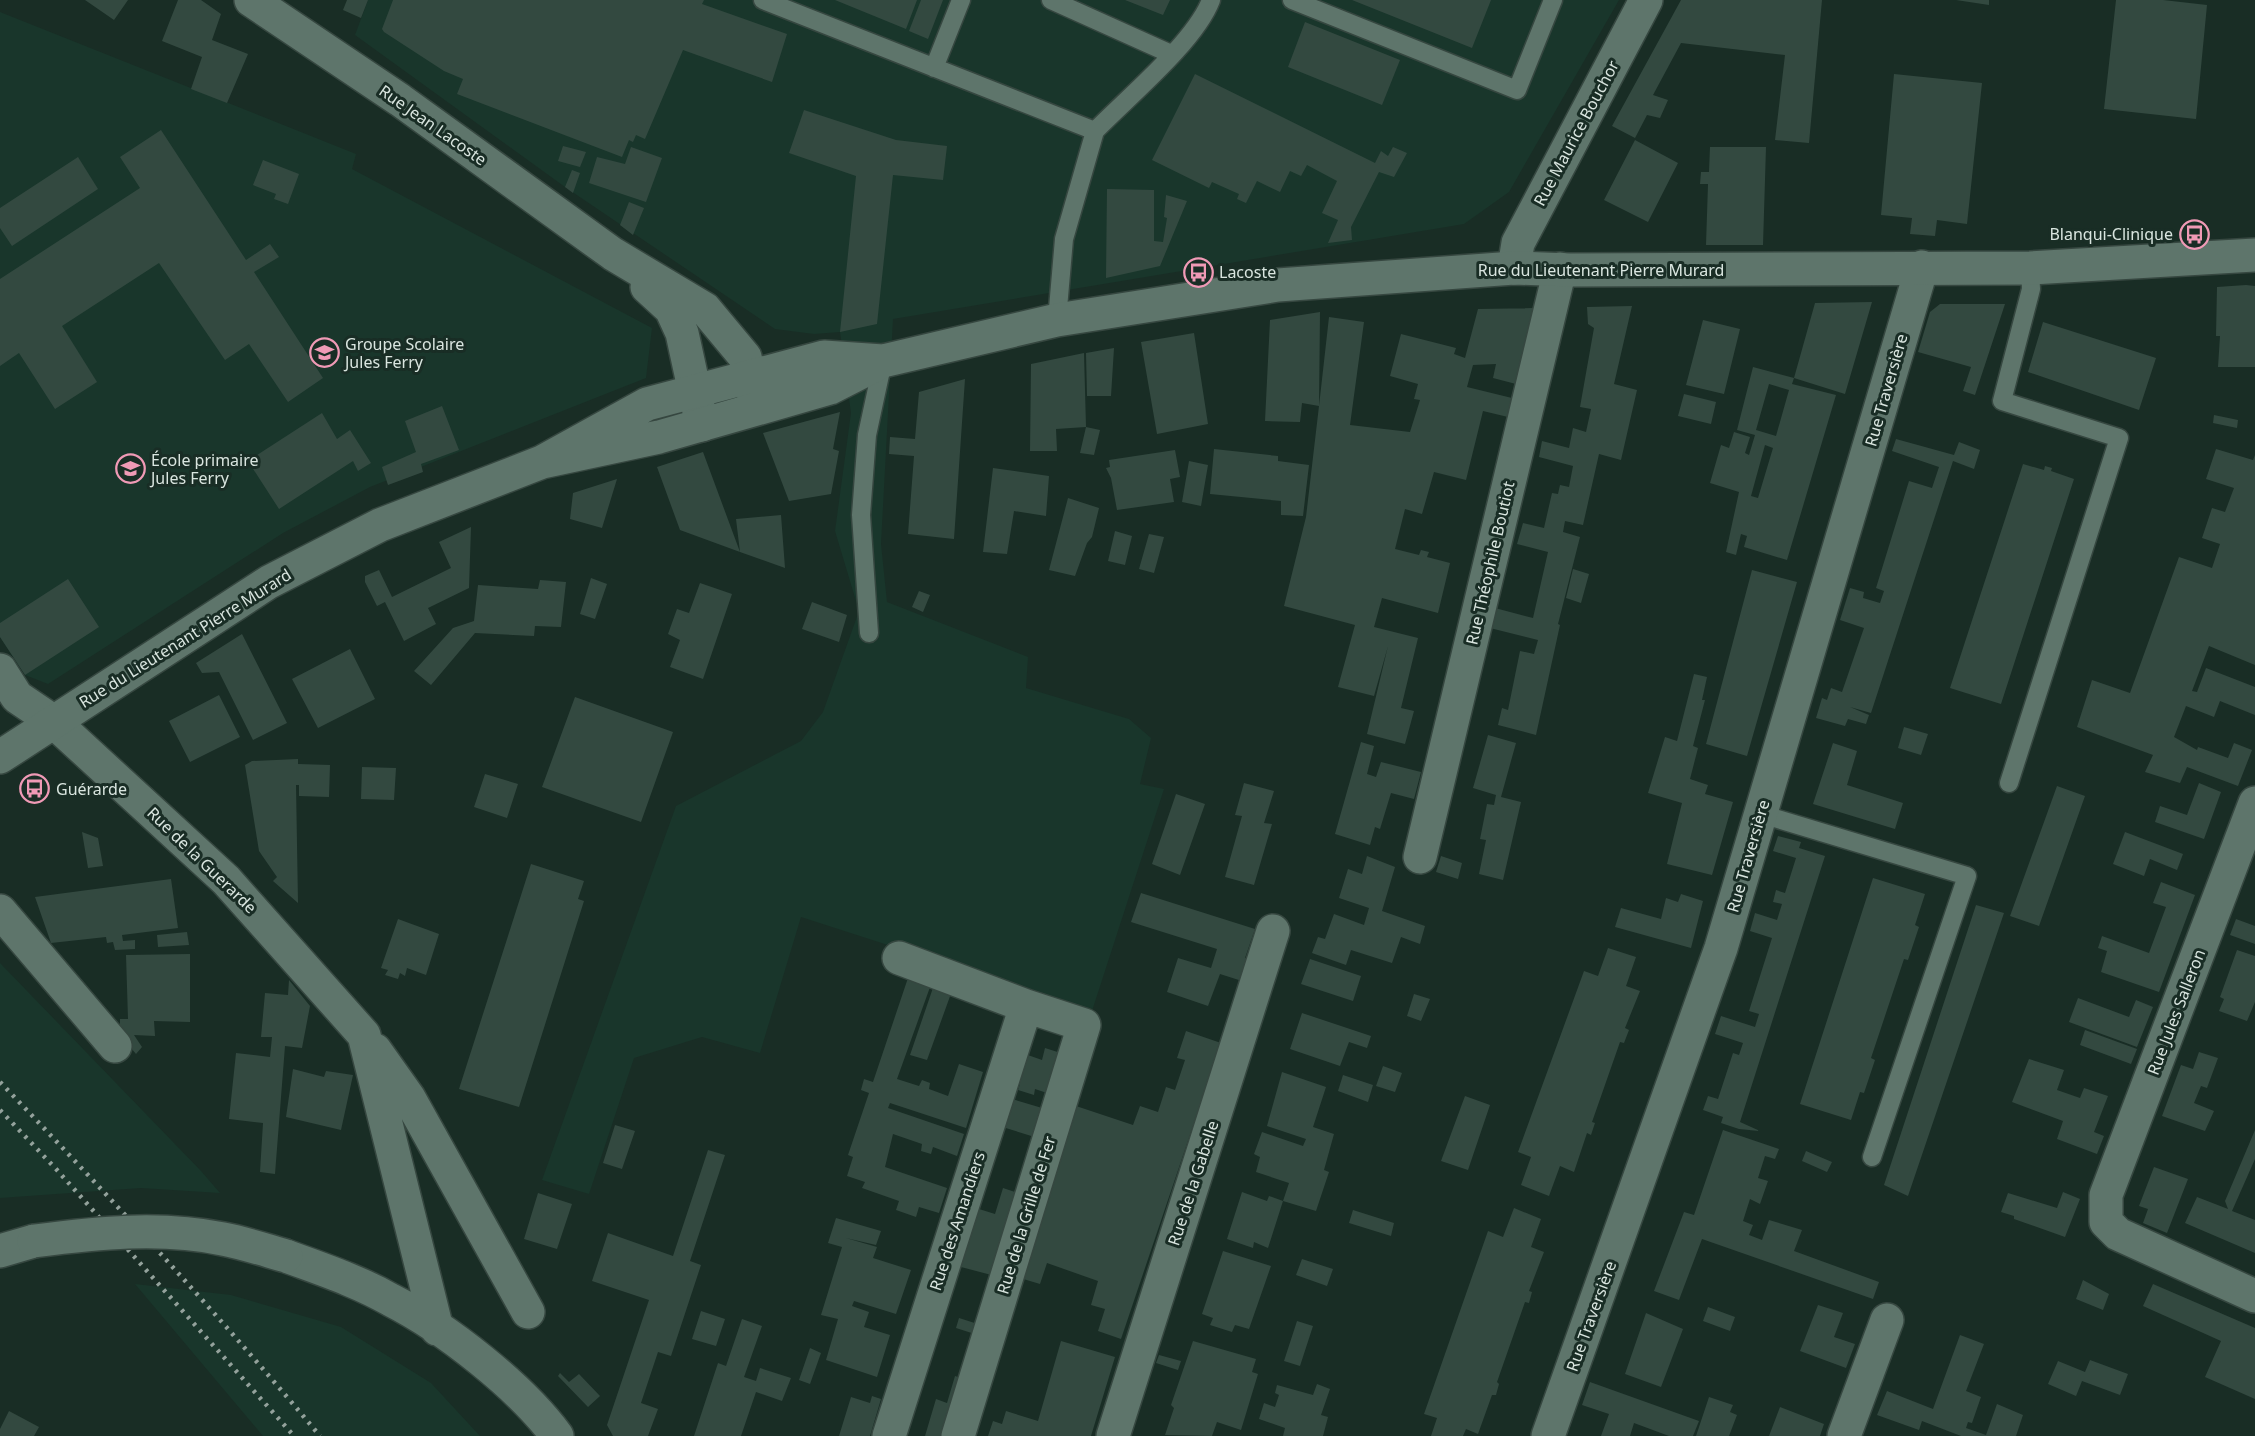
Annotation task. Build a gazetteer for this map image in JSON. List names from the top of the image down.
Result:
{
  "streets": {
    "street": [
      "Rue Jean Lacoste",
      "Rue Maurice Bouchor",
      "Rue du Lieutenant Pierre Murard",
      "Rue Traversière",
      "Rue Théophile Boutiot",
      "Rue de la Guerarde",
      "Rue Jules Salleron",
      "Rue de la Gabelle",
      "Rue de la Grille de Fer",
      "Rue des Amandiers"
    ]
  },
  "crossings": [
    ["Rue Jean Lacoste", "Rue du Lieutenant Pierre Murard"],
    ["Rue Maurice Bouchor", "Rue du Lieutenant Pierre Murard"],
    ["Rue du Lieutenant Pierre Murard", "Rue Traversière"],
    ["Rue du Lieutenant Pierre Murard", "Rue Théophile Boutiot"],
    ["Rue du Lieutenant Pierre Murard", "Rue de la Guerarde"],
    ["Rue de la Grille de Fer", "Rue des Amandiers"]
  ],
  "places": {
    "bus stop": ["Blanqui-Clinique", "Lacoste", "Guérarde"],
    "school or university": ["Groupe Scolaire Jules Ferry", "École primaire Jules Ferry"]
  }
}
